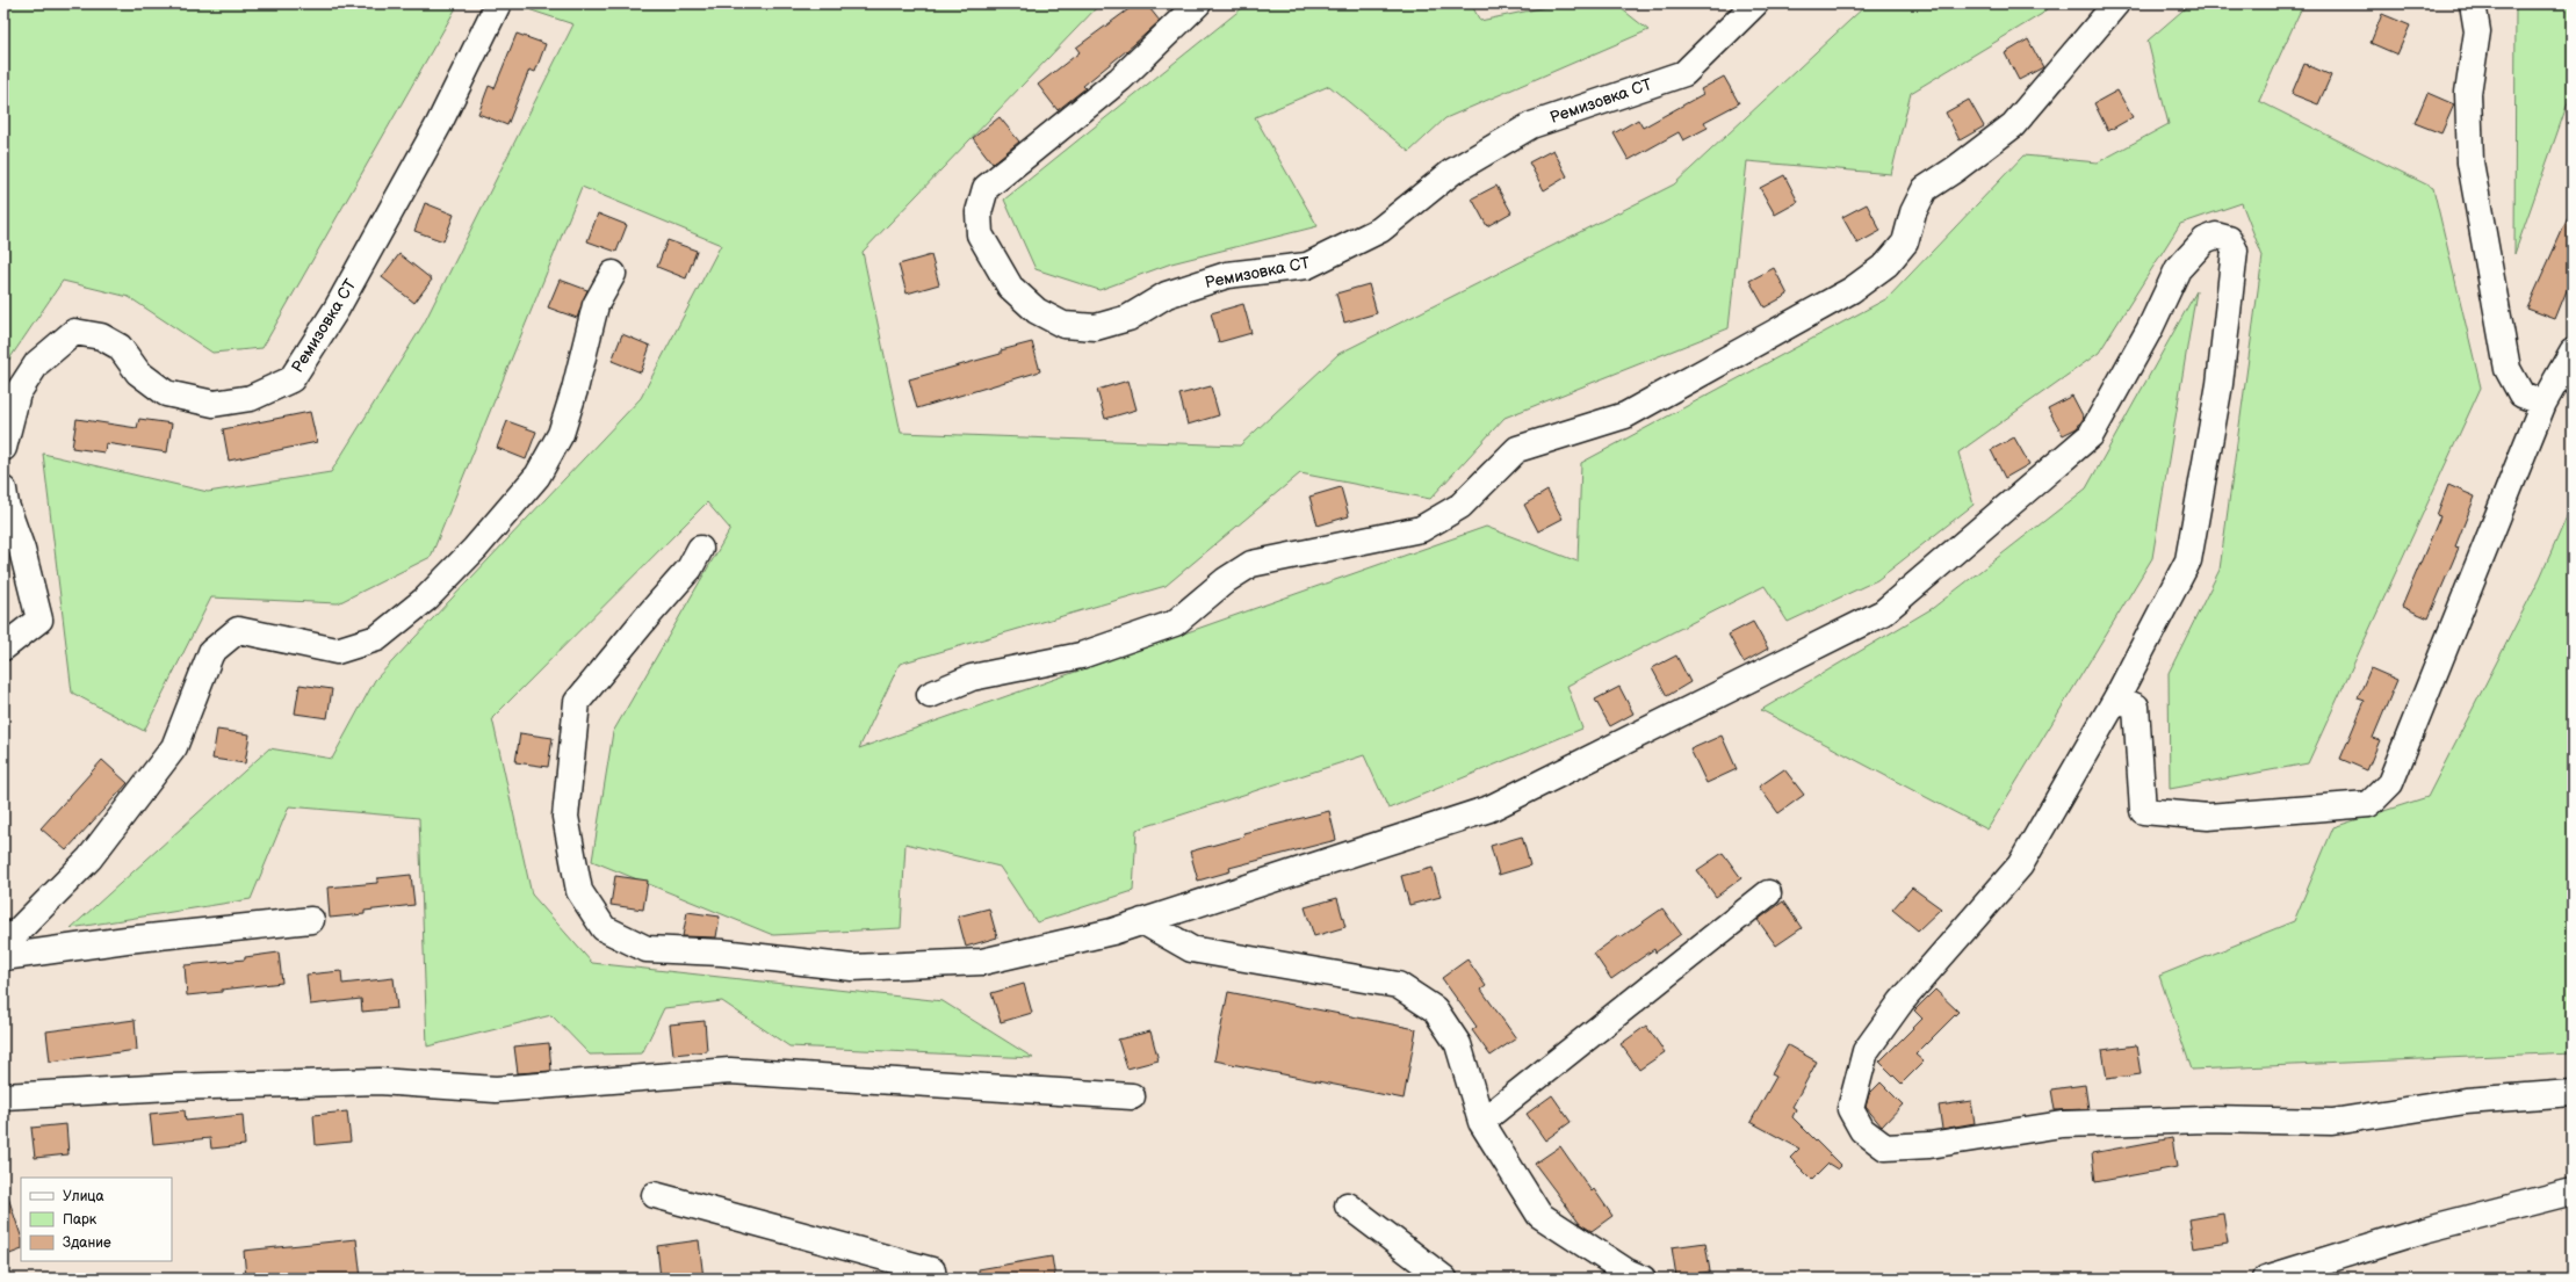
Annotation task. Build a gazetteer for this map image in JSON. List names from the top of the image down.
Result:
{
  "streets": {
    "street": ["Ремизовка СТ"]
  },
  "legend": ["Улица", "Парк", "Здание"]
}
